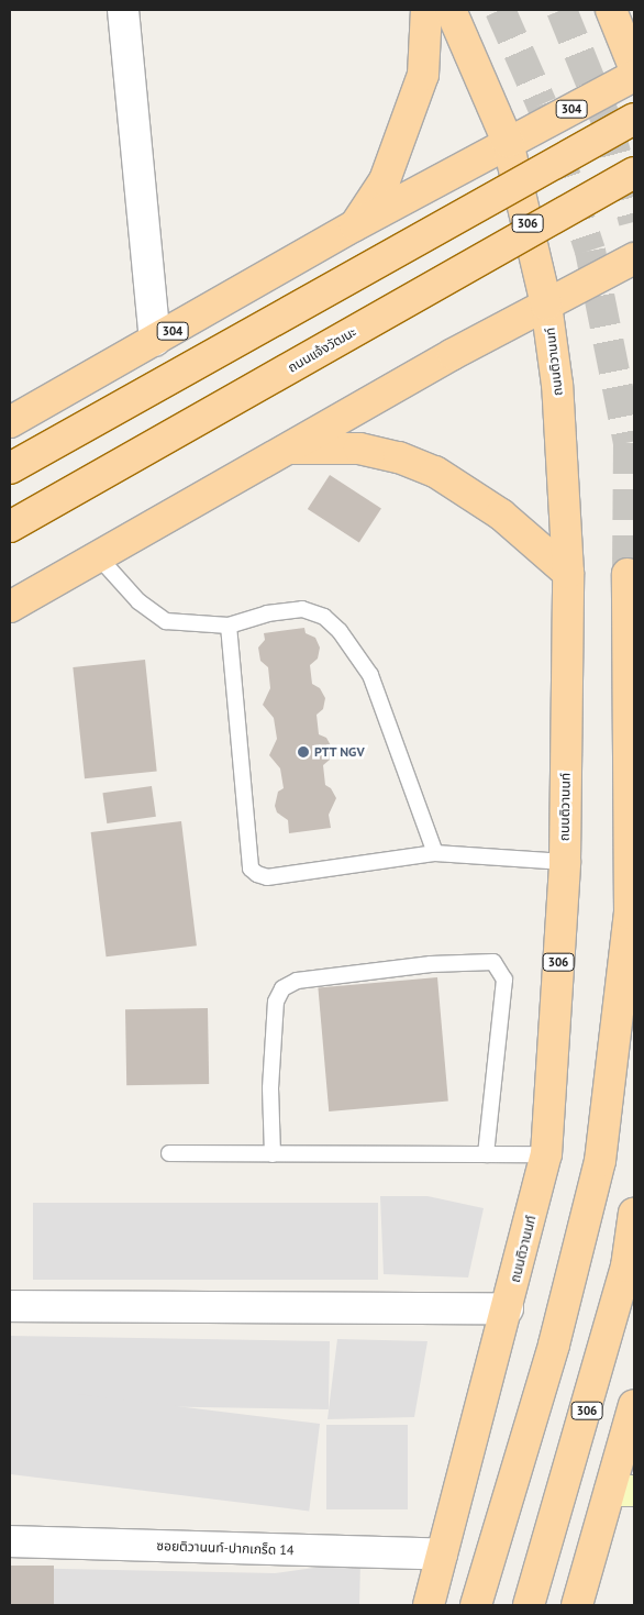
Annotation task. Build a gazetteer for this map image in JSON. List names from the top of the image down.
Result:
{
  "streets": {
    "main road": [
      "304",
      "306",
      "ถนนแจ้งวัฒนะ",
      "ถนนติวานนท์"
    ],
    "street": ["ซอยติวานนท์-ปากเกร็ด 14"]
  },
  "crossings": [
    ["304", "ถนนติวานนท์"],
    ["ถนนติวานนท์", "ซอยติวานนท์-ปากเกร็ด 14"]
  ],
  "places": ["PTT NGV"]
}
